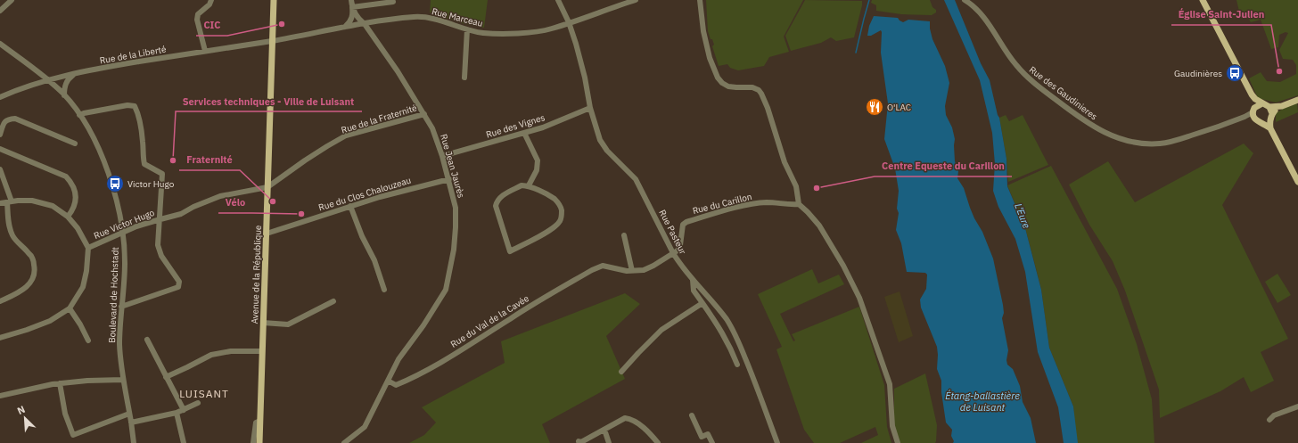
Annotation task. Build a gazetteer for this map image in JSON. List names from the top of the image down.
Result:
{
  "streets": {
    "main road": ["Avenue de la République"],
    "street": [
      "Rue Marceau",
      "Rue de la Liberté",
      "Rue des Gaudinieres",
      "Rue de la Fraternité",
      "Rue des Vignes",
      "Rue Jean Jaurès",
      "Rue du Clos Chalouzeau",
      "Rue du Carillon",
      "Rue Victor Hugo",
      "Rue Pasteur",
      "Boulevard de Hochstadt",
      "Rue du Val de la Cavée"
    ]
  },
  "crossings": [
    ["Rue Marceau", "Rue de la Liberté"],
    ["Rue Marceau", "Rue Jean Jaurès"],
    ["Rue Marceau", "Rue Pasteur"],
    ["Rue Marceau", "Avenue de la République"],
    ["Rue de la Liberté", "Avenue de la République"],
    ["Rue de la Liberté", "Boulevard de Hochstadt"],
    ["Rue de la Fraternité", "Rue Jean Jaurès"],
    ["Rue de la Fraternité", "Rue Victor Hugo"],
    ["Rue de la Fraternité", "Avenue de la République"],
    ["Rue des Vignes", "Rue Jean Jaurès"],
    ["Rue des Vignes", "Rue Pasteur"],
    ["Rue Jean Jaurès", "Rue du Clos Chalouzeau"],
    ["Rue Jean Jaurès", "Rue du Val de la Cavée"],
    ["Rue du Clos Chalouzeau", "Avenue de la République"],
    ["Rue du Carillon", "Rue Pasteur"],
    ["Rue du Carillon", "Rue du Val de la Cavée"],
    ["Rue Victor Hugo", "Avenue de la République"],
    ["Rue Victor Hugo", "Boulevard de Hochstadt"],
    ["Rue Pasteur", "Rue du Val de la Cavée"]
  ],
  "districts": ["LUISANT"],
  "water": ["L'Eure", "Étang-ballastière de Luisant"],
  "places": {
    "other": [
      "CIC",
      "Église Saint-Julien",
      "Services techniques - Ville de Luisant",
      "Centre Equeste du Carillon",
      "Fraternité",
      "Vélo"
    ],
    "bus stop": ["Gaudinières", "Victor Hugo"],
    "restaurant": ["O'LAC"]
  },
  "north": "top left"
}
